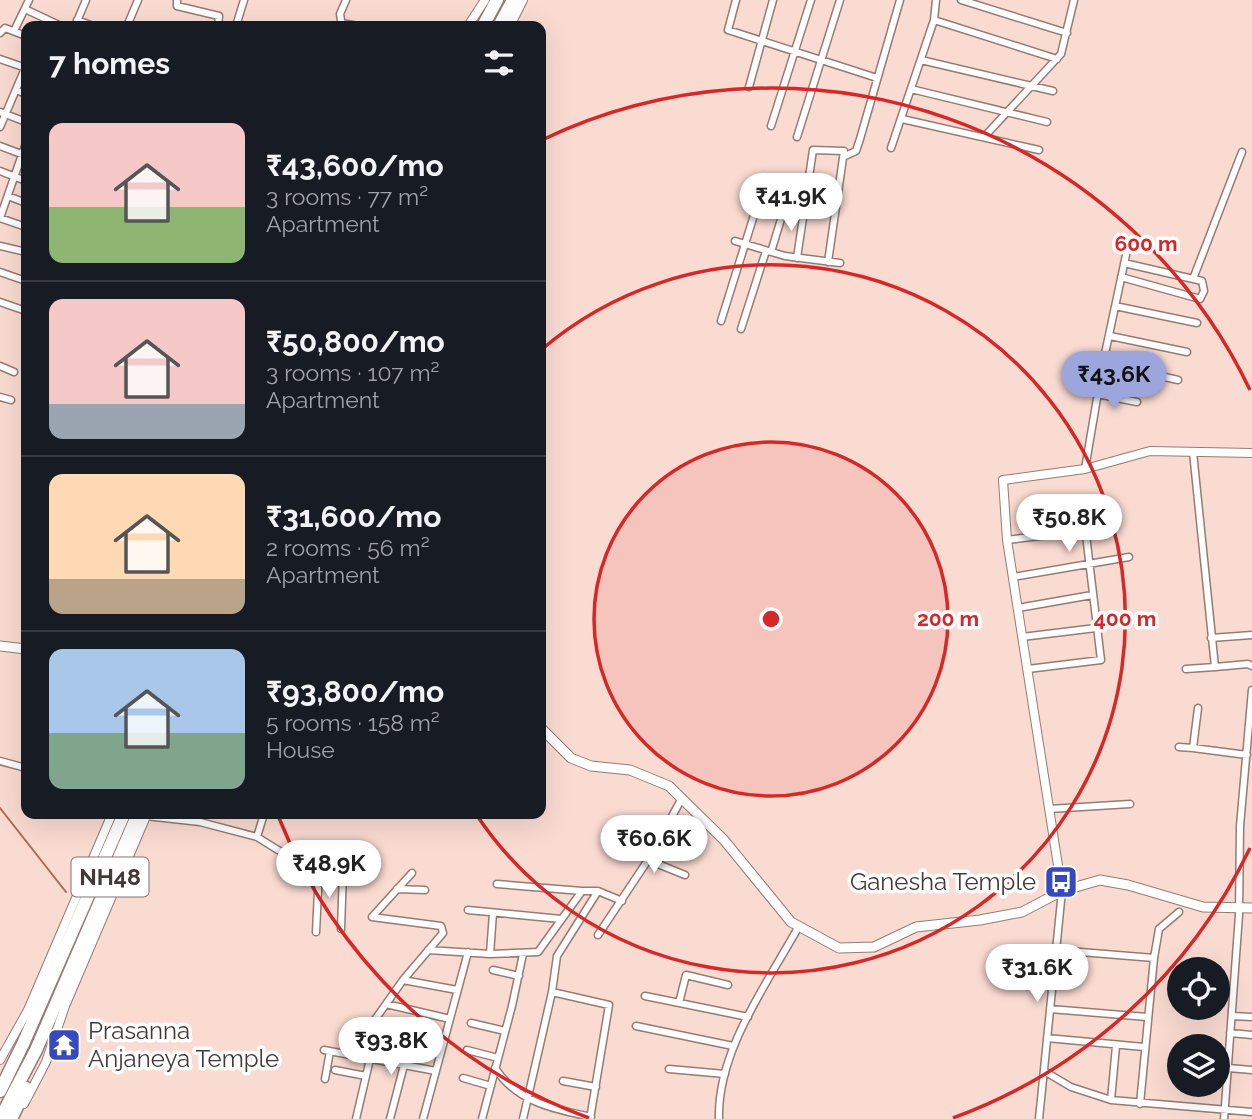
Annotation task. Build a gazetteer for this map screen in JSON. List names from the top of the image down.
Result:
{
  "streets": {
    "highway": ["NH48"]
  },
  "places": {
    "bus stop": ["Ganesha Temple"],
    "temple": ["Prasanna Anjaneya Temple"]
  },
  "page": {
    "heading": "7 homes",
    "list": [
      {
        "name": "₹43,600/mo",
        "note": "3 rooms · 77 m² · Apartment"
      },
      {
        "name": "₹50,800/mo",
        "note": "3 rooms · 107 m² · Apartment"
      },
      {
        "name": "₹31,600/mo",
        "note": "2 rooms · 56 m² · Apartment"
      },
      {
        "name": "₹93,800/mo",
        "note": "5 rooms · 158 m² · House"
      }
    ],
    "price": [
      "₹41.9K",
      "₹43.6K",
      "₹50.8K",
      "₹60.6K",
      "₹48.9K",
      "₹31.6K",
      "₹93.8K"
    ]
  },
  "rings": ["600 m", "200 m", "400 m"]
}
